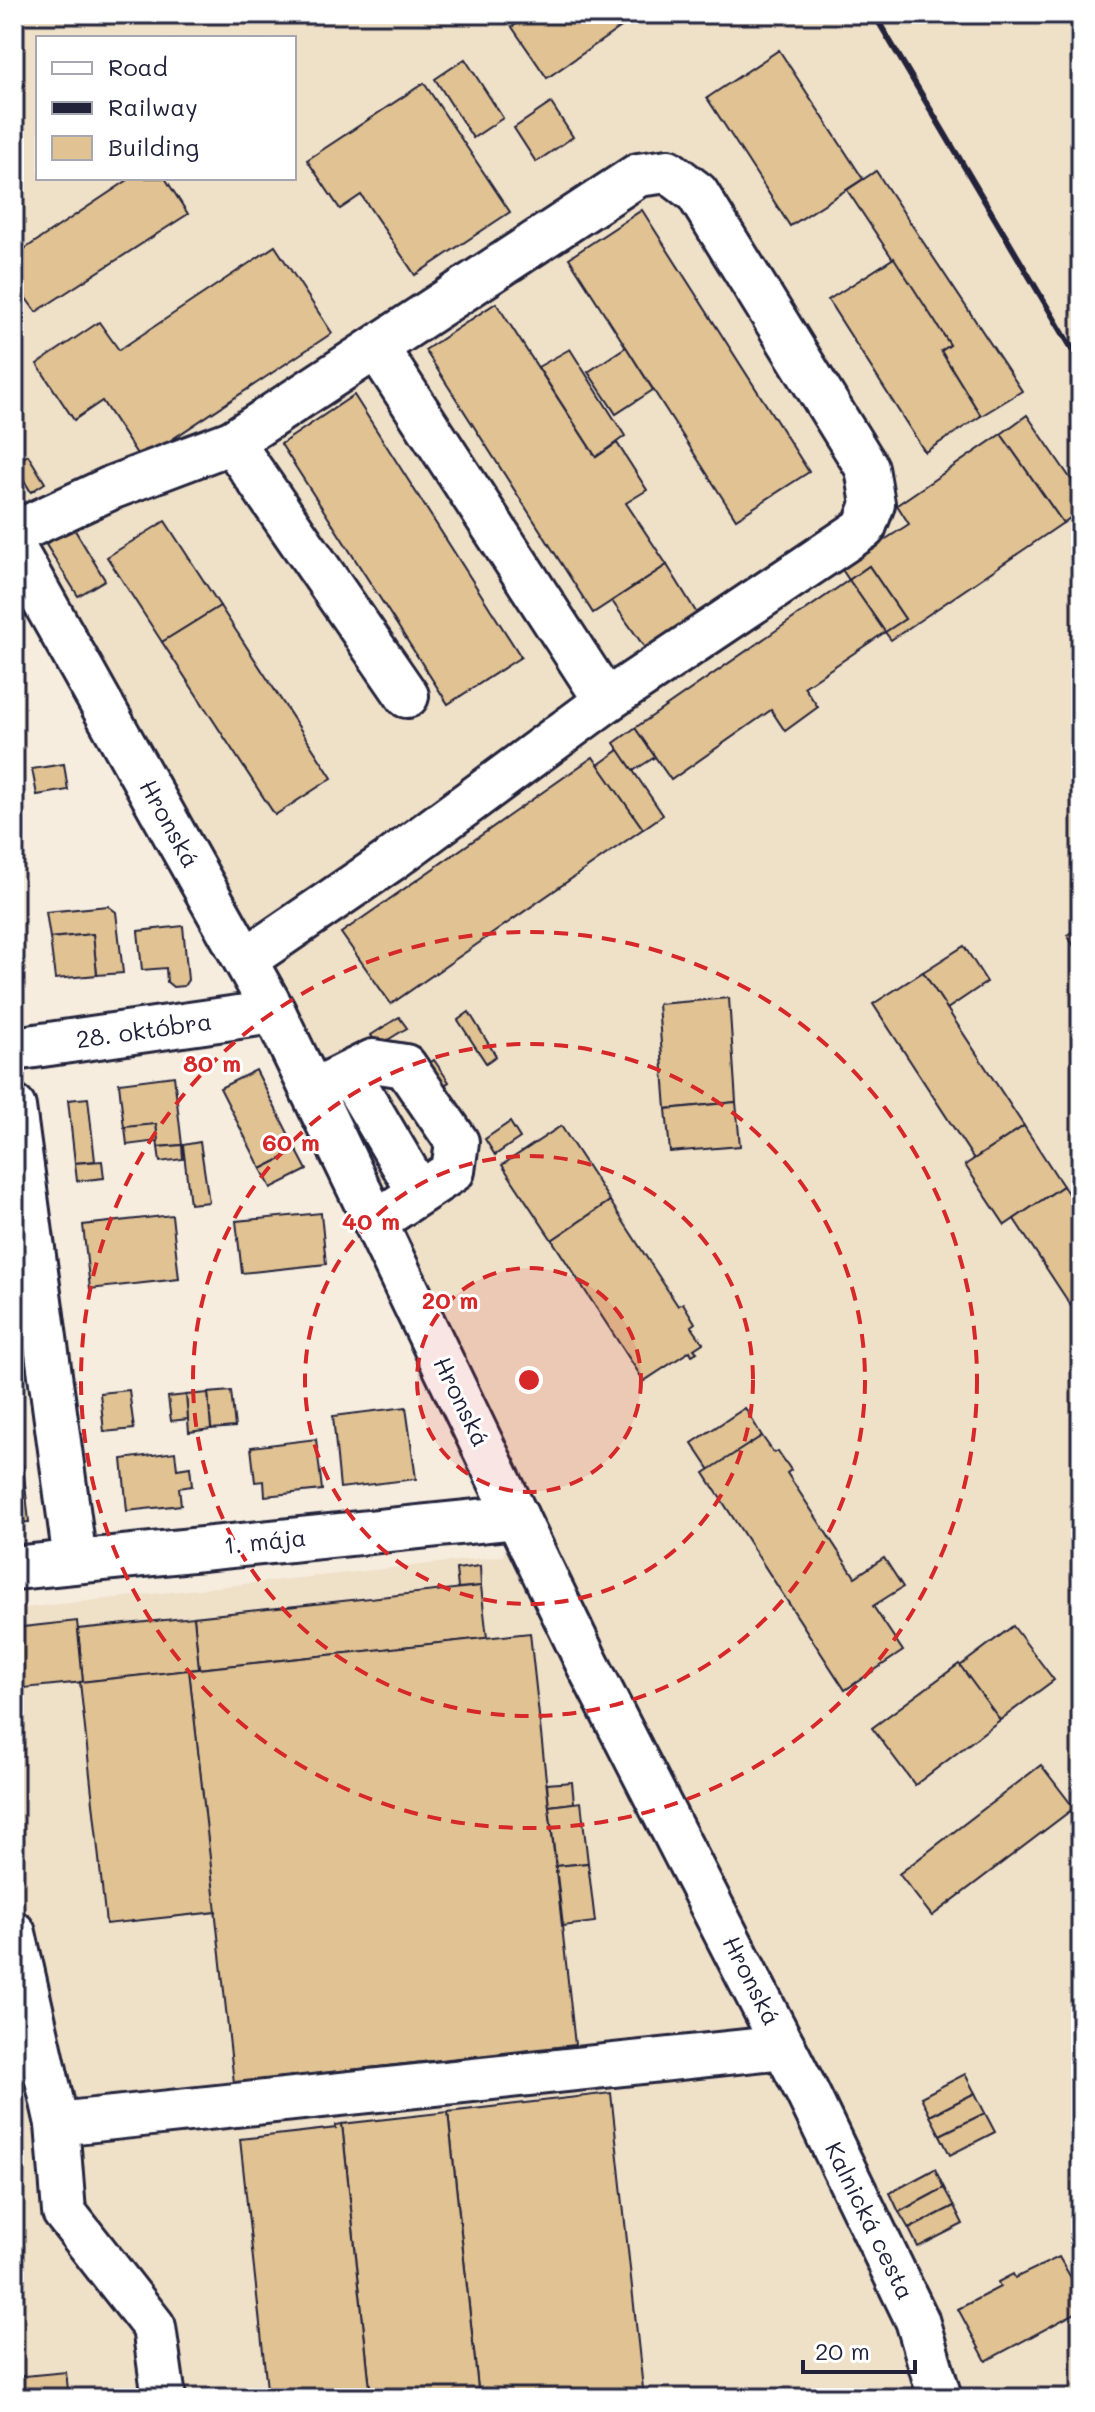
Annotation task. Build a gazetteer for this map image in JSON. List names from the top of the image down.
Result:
{
  "streets": {
    "street": [
      "Hronská",
      "28. októbra",
      "1. mája",
      "Kalnická cesta"
    ]
  },
  "crossings": [
    ["Hronská", "28. októbra"],
    ["Hronská", "1. mája"],
    ["Hronská", "Kalnická cesta"]
  ],
  "legend": ["Road", "Railway", "Building"],
  "scale_bar": "20 m",
  "rings": [
    "80 m",
    "60 m",
    "40 m",
    "20 m"
  ]
}
